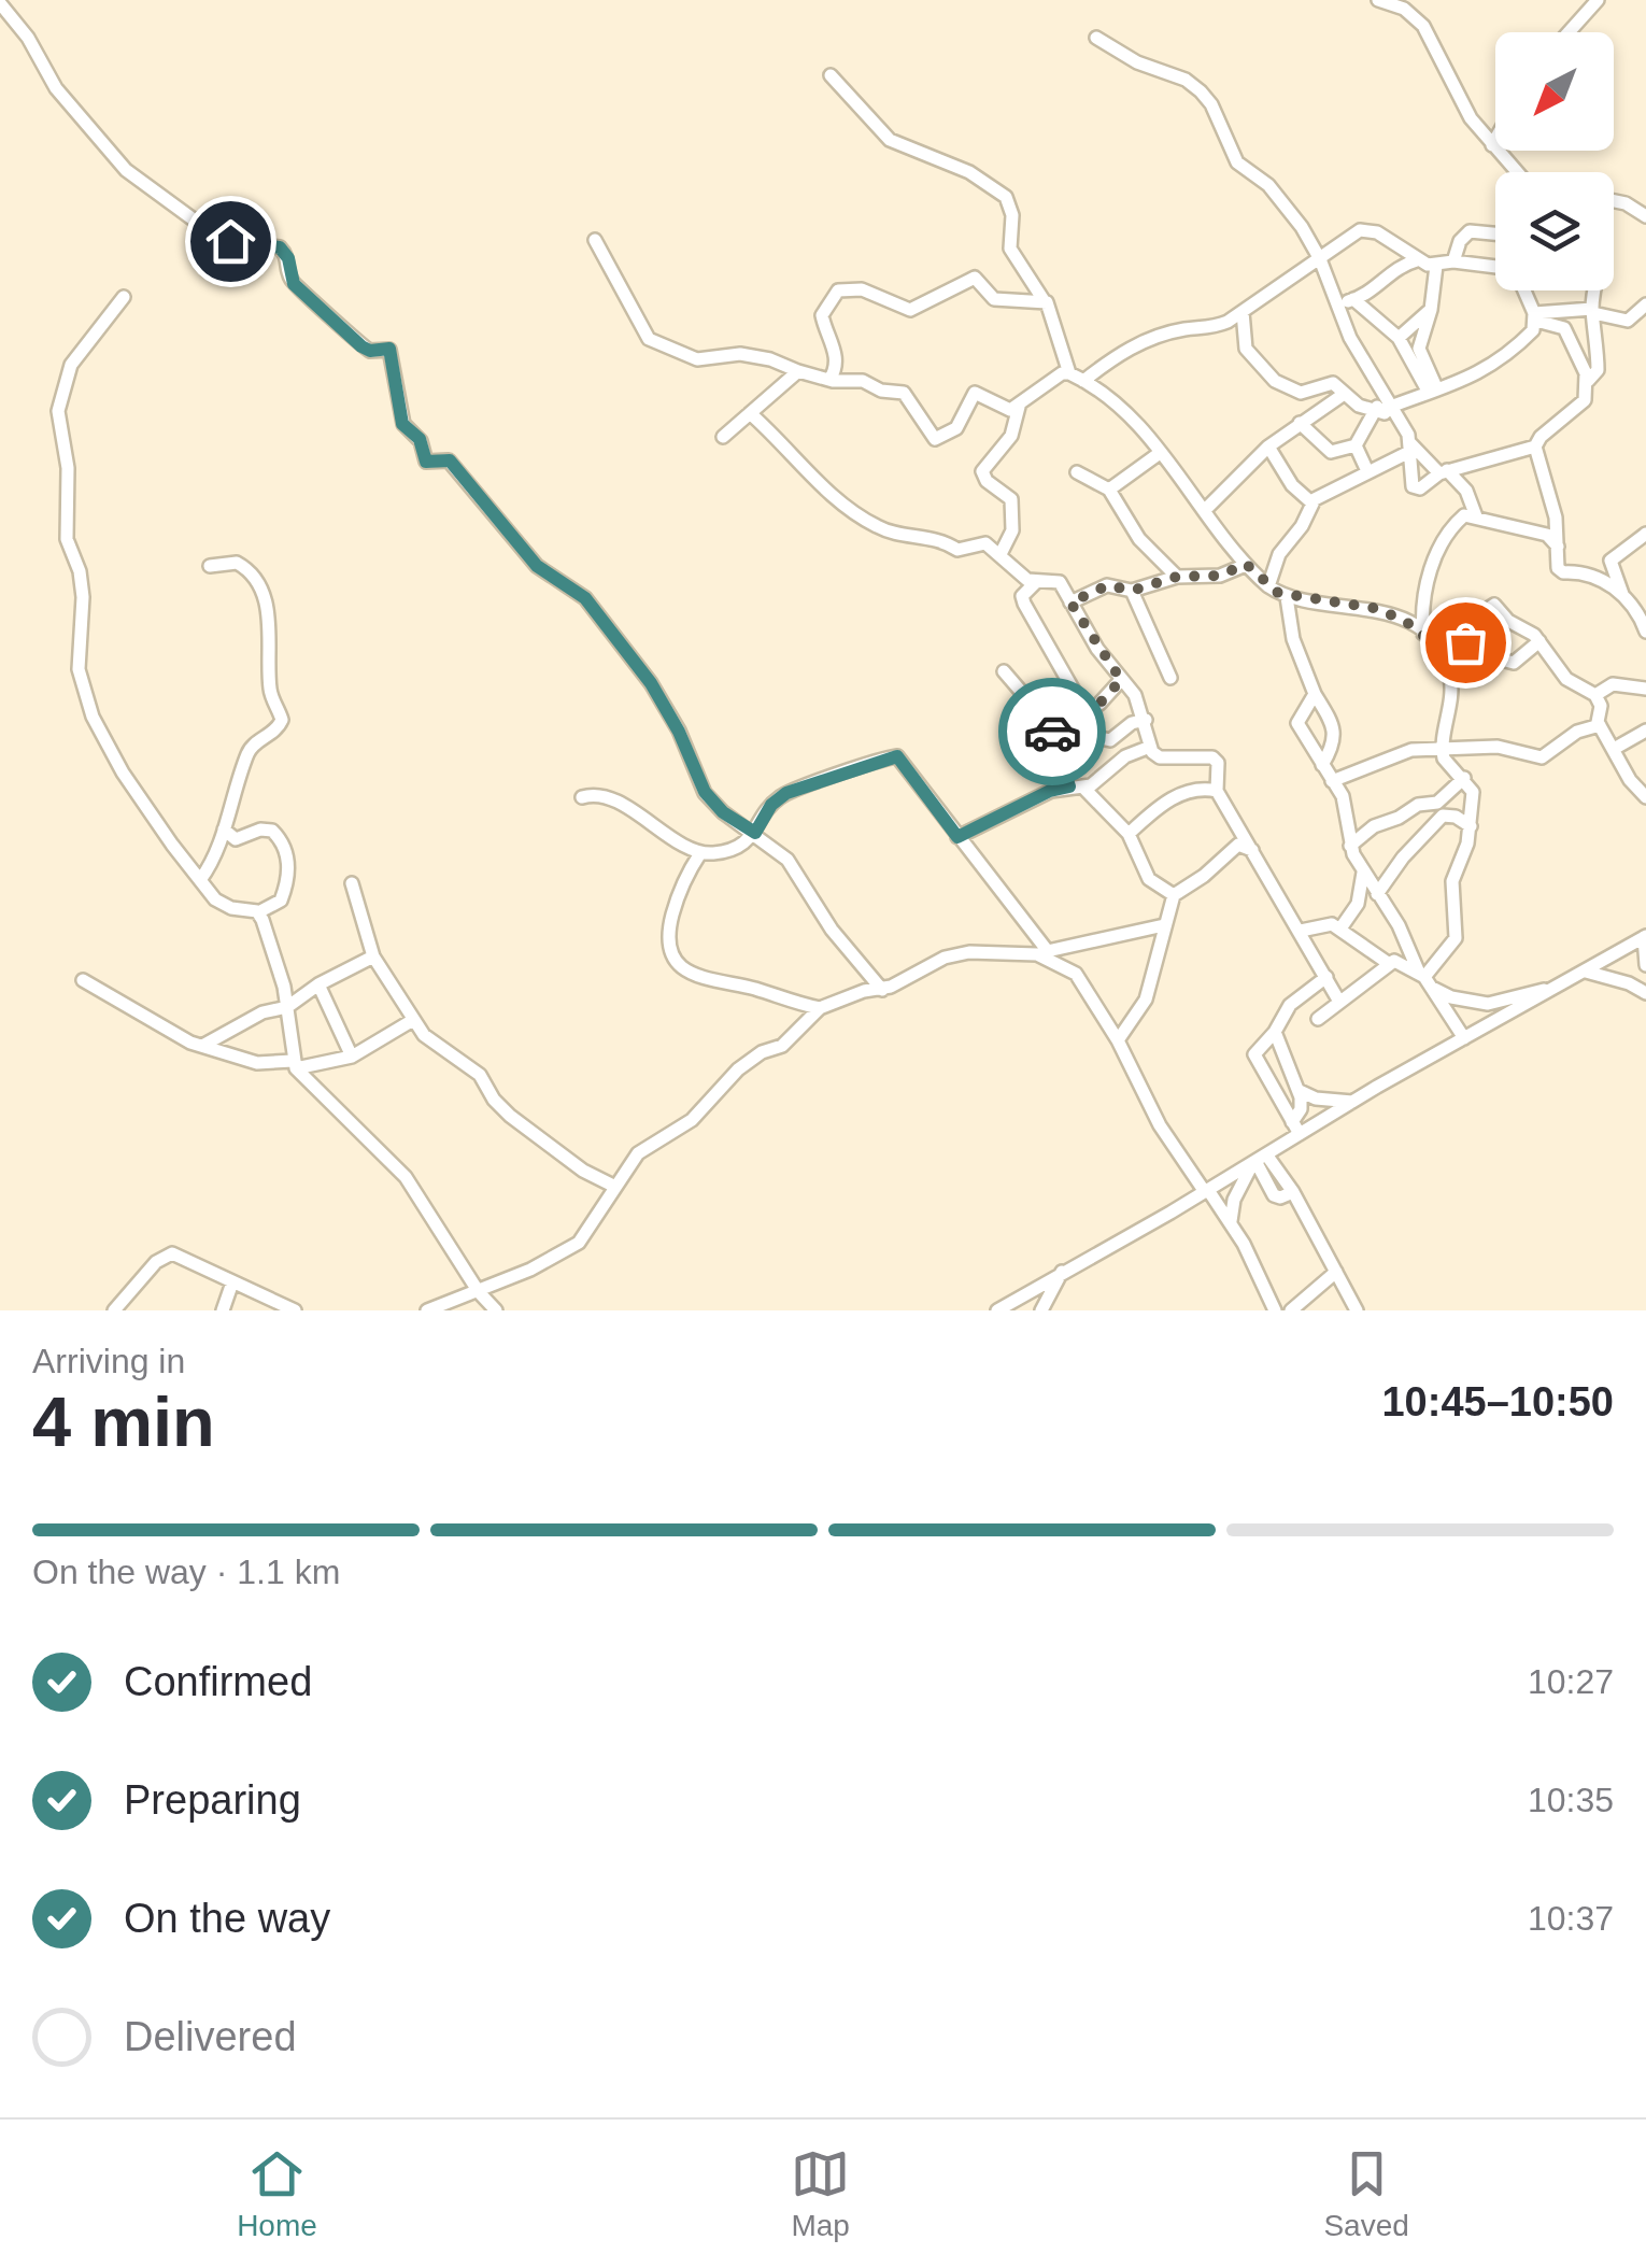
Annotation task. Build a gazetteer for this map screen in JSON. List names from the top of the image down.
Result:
{
  "north": "bottom left",
  "page": {
    "heading": ["4 min", "Arriving in", "10:45–10:50"],
    "bar": "On the way · 1.1 km",
    "list": [
      ["Confirmed", "10:27"],
      ["Preparing", "10:35"],
      ["On the way", "10:37"],
      "Delivered"
    ],
    "tabs": ["Home", "Map", "Saved"]
  }
}
